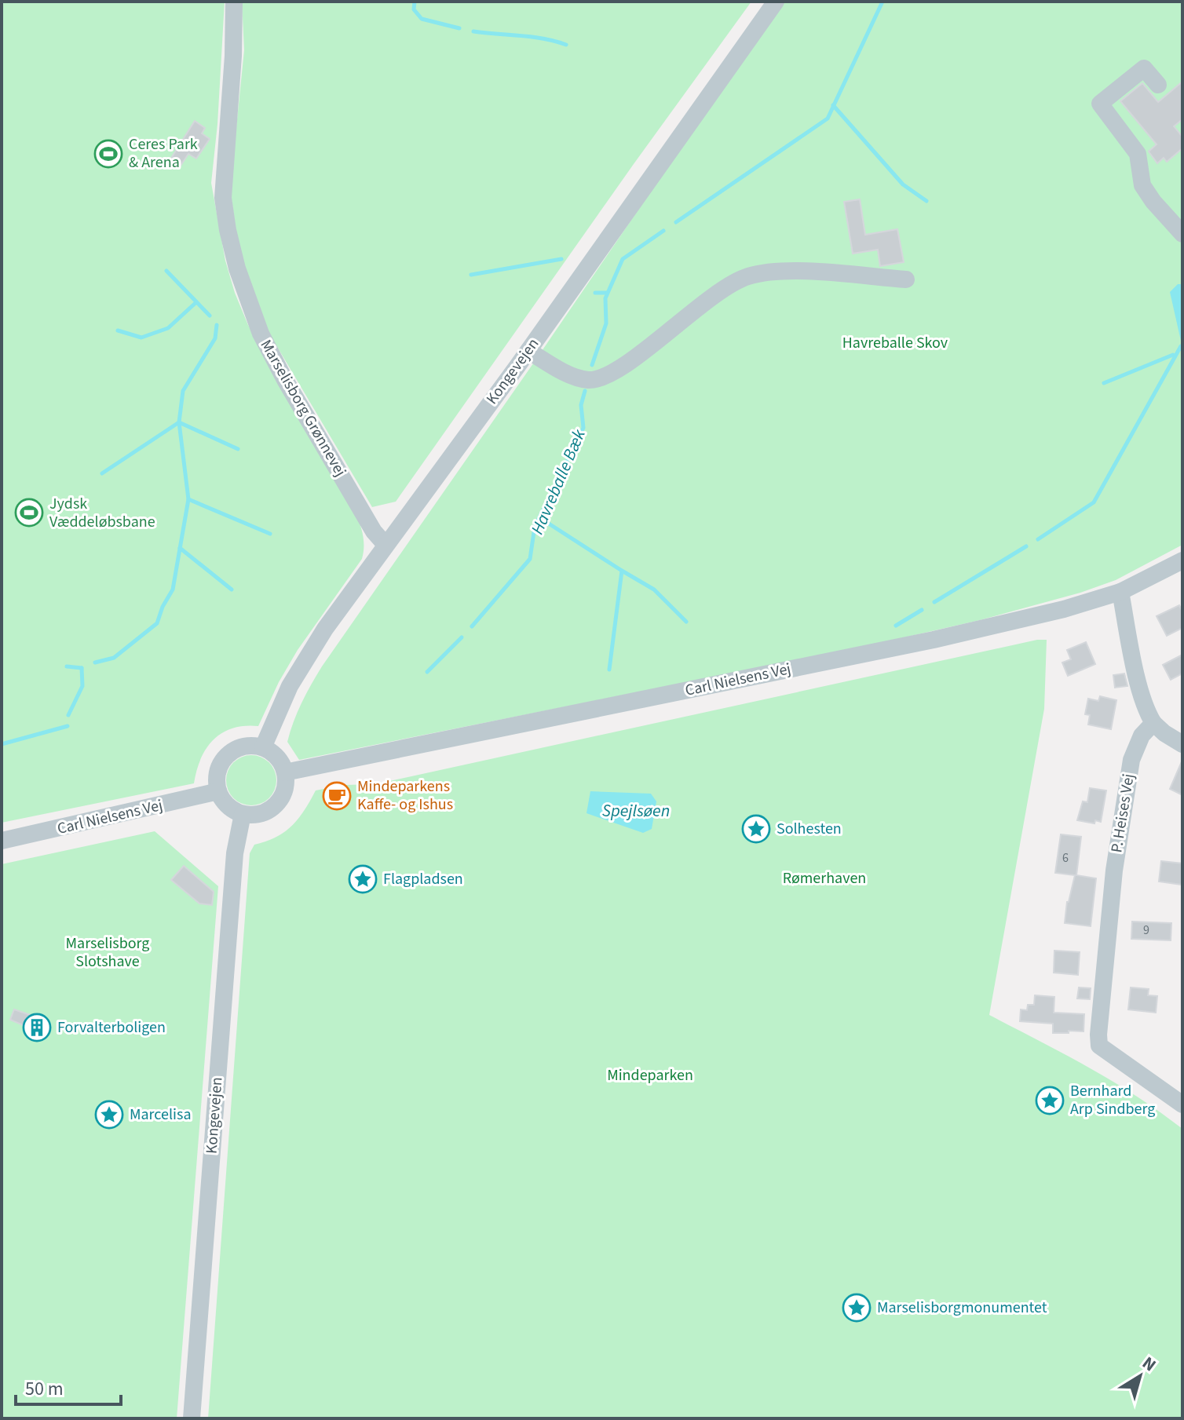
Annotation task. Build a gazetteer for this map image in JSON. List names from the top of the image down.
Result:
{
  "streets": {
    "street": [
      "Kongevejen",
      "Marselisborg Grønnevej",
      "Carl Nielsens Vej",
      "P. Heises Vej"
    ]
  },
  "crossings": [
    ["Kongevejen", "Marselisborg Grønnevej"],
    ["Kongevejen", "Carl Nielsens Vej"]
  ],
  "water": ["Havreballe Bæk", "Spejlsøen"],
  "parks": [
    "Havreballe Skov",
    "Rømerhaven",
    "Marselisborg Slotshave",
    "Mindeparken"
  ],
  "places": {
    "sports": ["Ceres Park & Arena", "Jydsk Væddeløbsbane"],
    "cafe": ["Mindeparkens Kaffe- og Ishus"],
    "place": [
      "Solhesten",
      "Flagpladsen",
      "Bernhard Arp Sindberg",
      "Marcelisa",
      "Marselisborgmonumentet"
    ],
    "building": ["Forvalterboligen"]
  },
  "house_numbers": ["6", "9"],
  "scale_bar": "50 m",
  "north": "top right"
}
